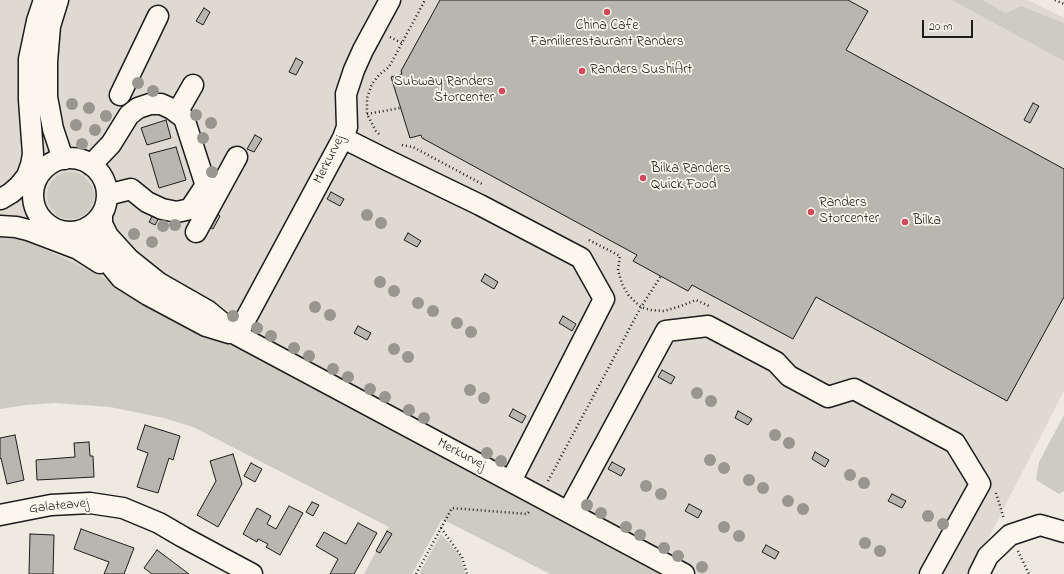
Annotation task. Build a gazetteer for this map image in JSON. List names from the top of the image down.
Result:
{
  "streets": {
    "street": ["Merkurvej", "Galateavej"]
  },
  "places": [
    "China Cafe Familierestaurant Randers",
    "Randers SushiArt",
    "Subway Randers Storcenter",
    "Bilka Randers Quick Food",
    "Randers Storcenter",
    "Bilka"
  ],
  "scale_bar": "20 m"
}
